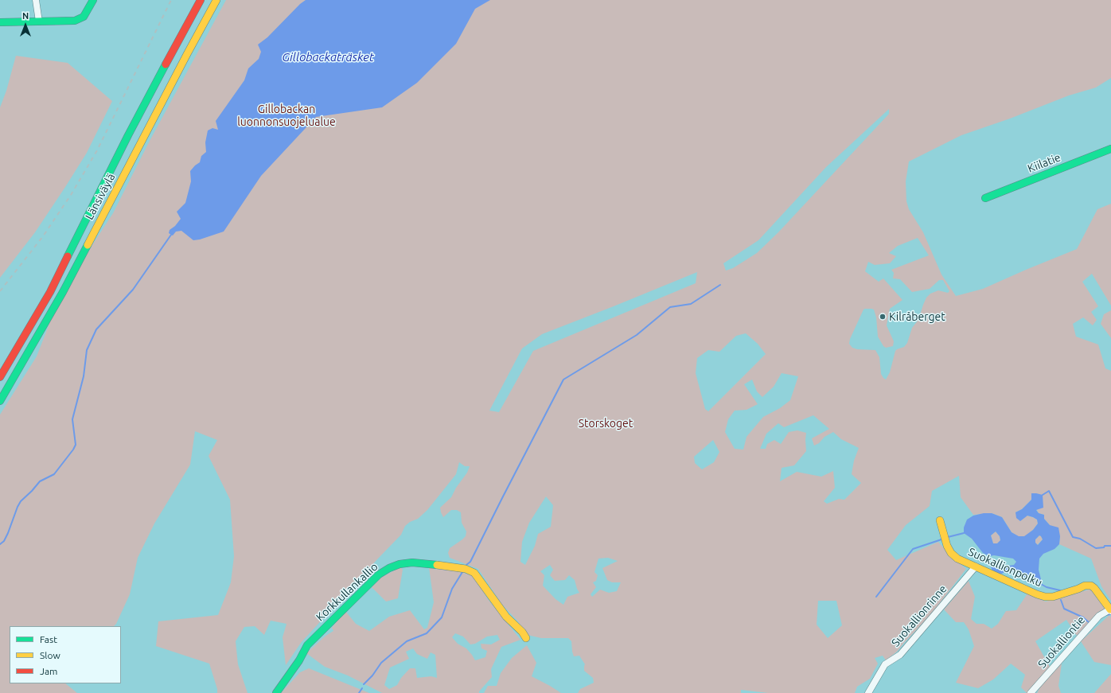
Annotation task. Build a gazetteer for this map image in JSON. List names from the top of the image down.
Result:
{
  "streets": {
    "main road": [
      "Kiilatie",
      "Länsiväylä",
      "Suokallionpolku",
      "Korkkullankallio"
    ],
    "street": ["Suokallionrinne", "Suokalliontie"]
  },
  "crossings": [
    ["Suokallionpolku", "Suokallionrinne"],
    ["Suokallionpolku", "Suokalliontie"]
  ],
  "water": ["Gillobackaträsket"],
  "parks": ["Gillobackan luonnonsuojelualue", "Storskoget"],
  "places": ["Kilråberget"],
  "legend": ["Fast", "Slow", "Jam"],
  "north": "top"
}
